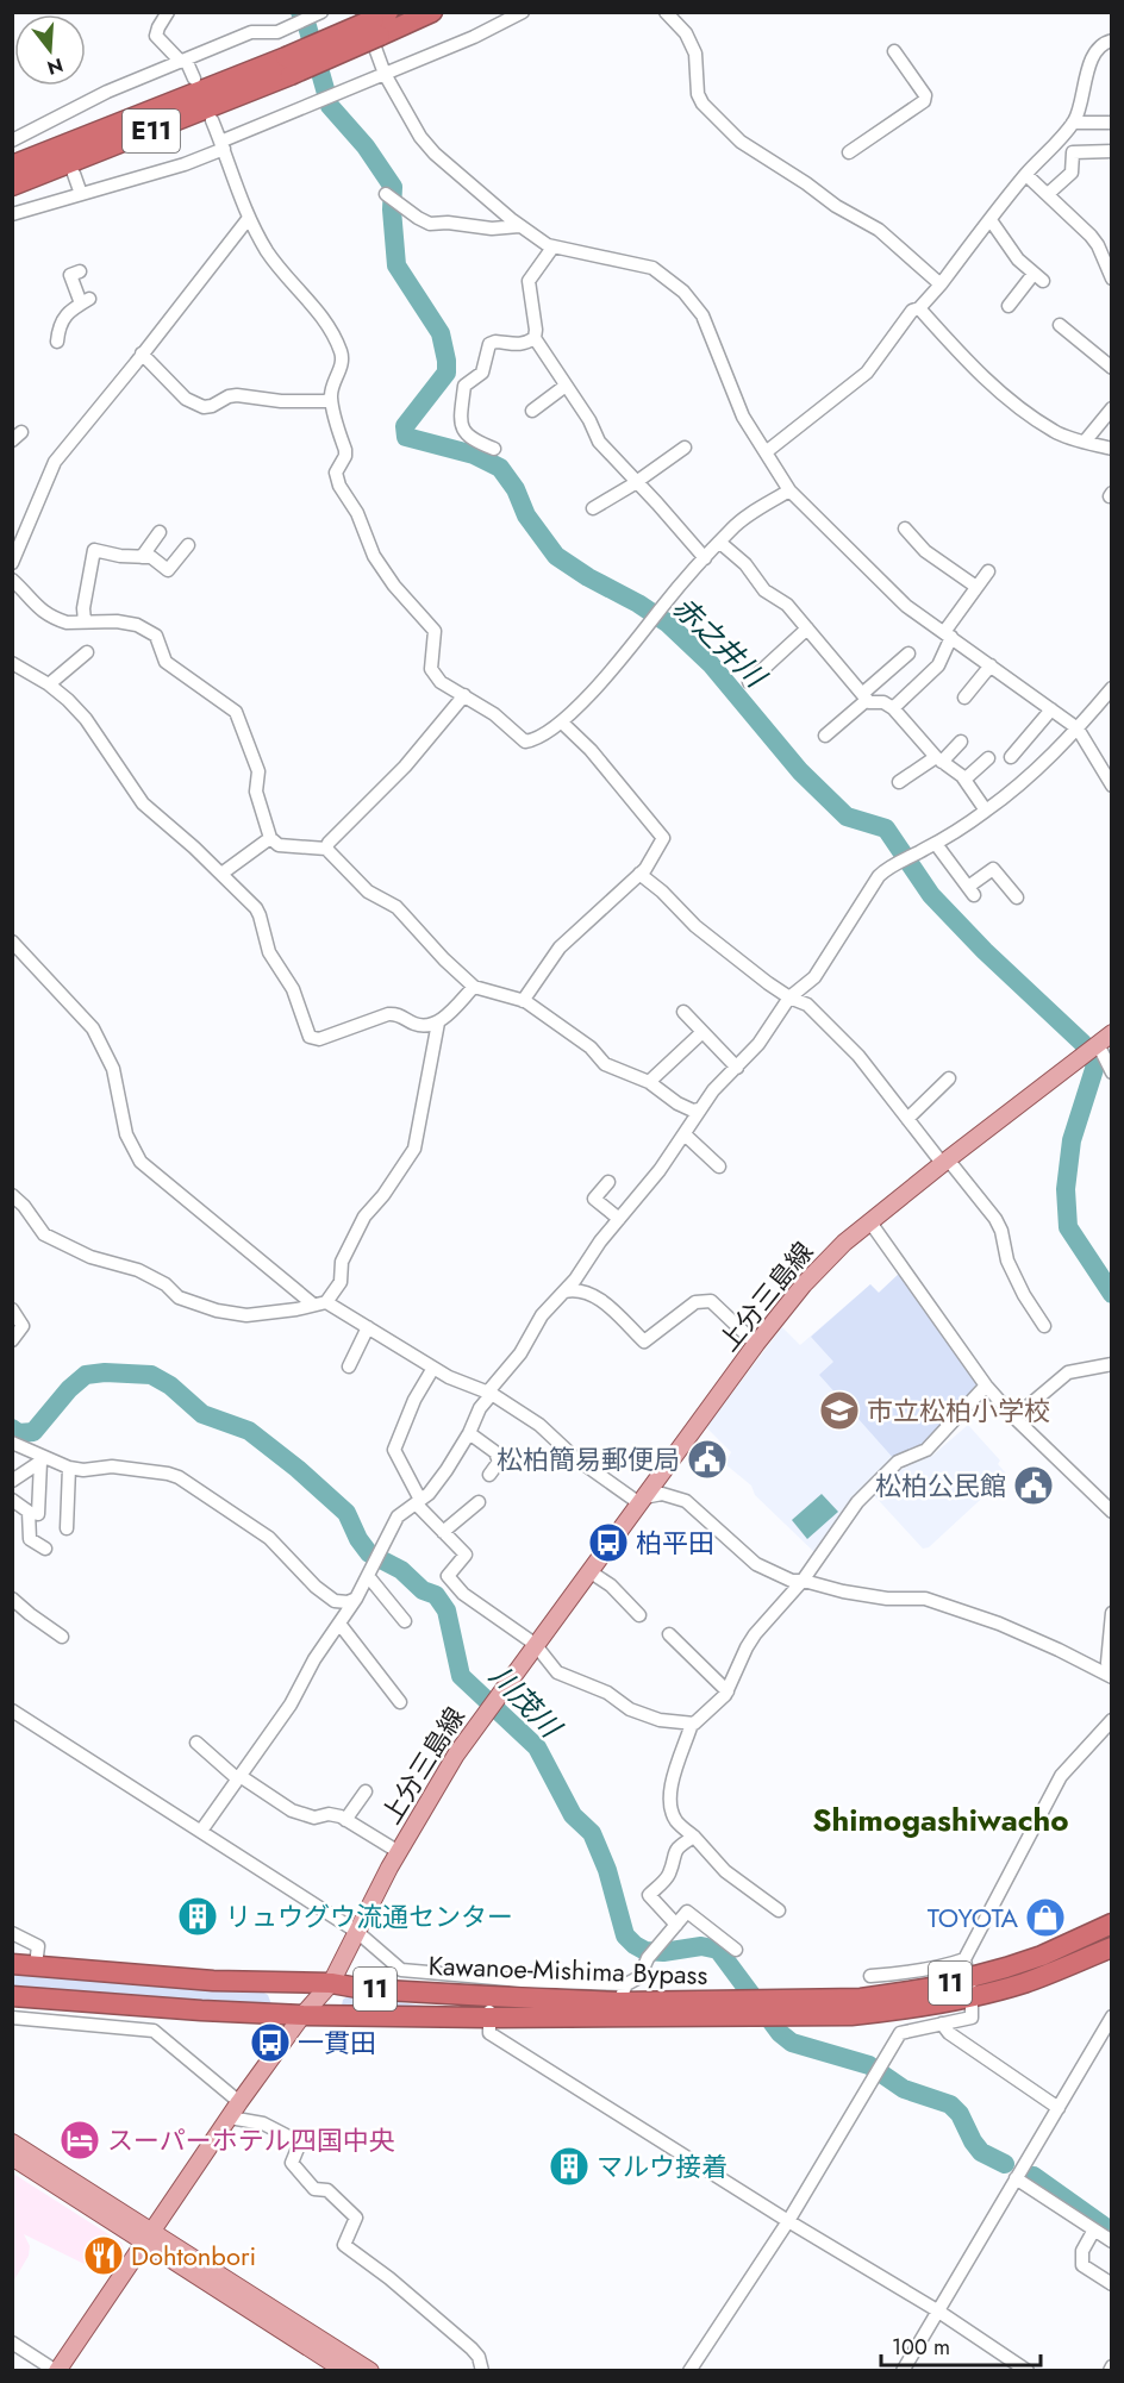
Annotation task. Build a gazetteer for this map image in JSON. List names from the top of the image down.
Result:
{
  "streets": {
    "highway": ["E11", "Kawanoe-Mishima Bypass", "11"],
    "main road": ["上分三島線"]
  },
  "crossings": [
    ["上分三島線", "Kawanoe-Mishima Bypass"]
  ],
  "districts": ["Shimogashiwacho"],
  "water": ["赤之井川", "川茂川"],
  "places": {
    "school or university": ["市立松柏小学校"],
    "public building": ["松柏簡易郵便局", "松柏公民館"],
    "bus stop": ["柏平田", "一貫田"],
    "building": ["リュウグウ流通センター", "マルウ接着"],
    "shop": ["TOYOTA"],
    "hotel": ["スーパーホテル四国中央"],
    "restaurant": ["Dohtonbori"]
  },
  "scale_bar": "100 m",
  "north": "bottom"
}
